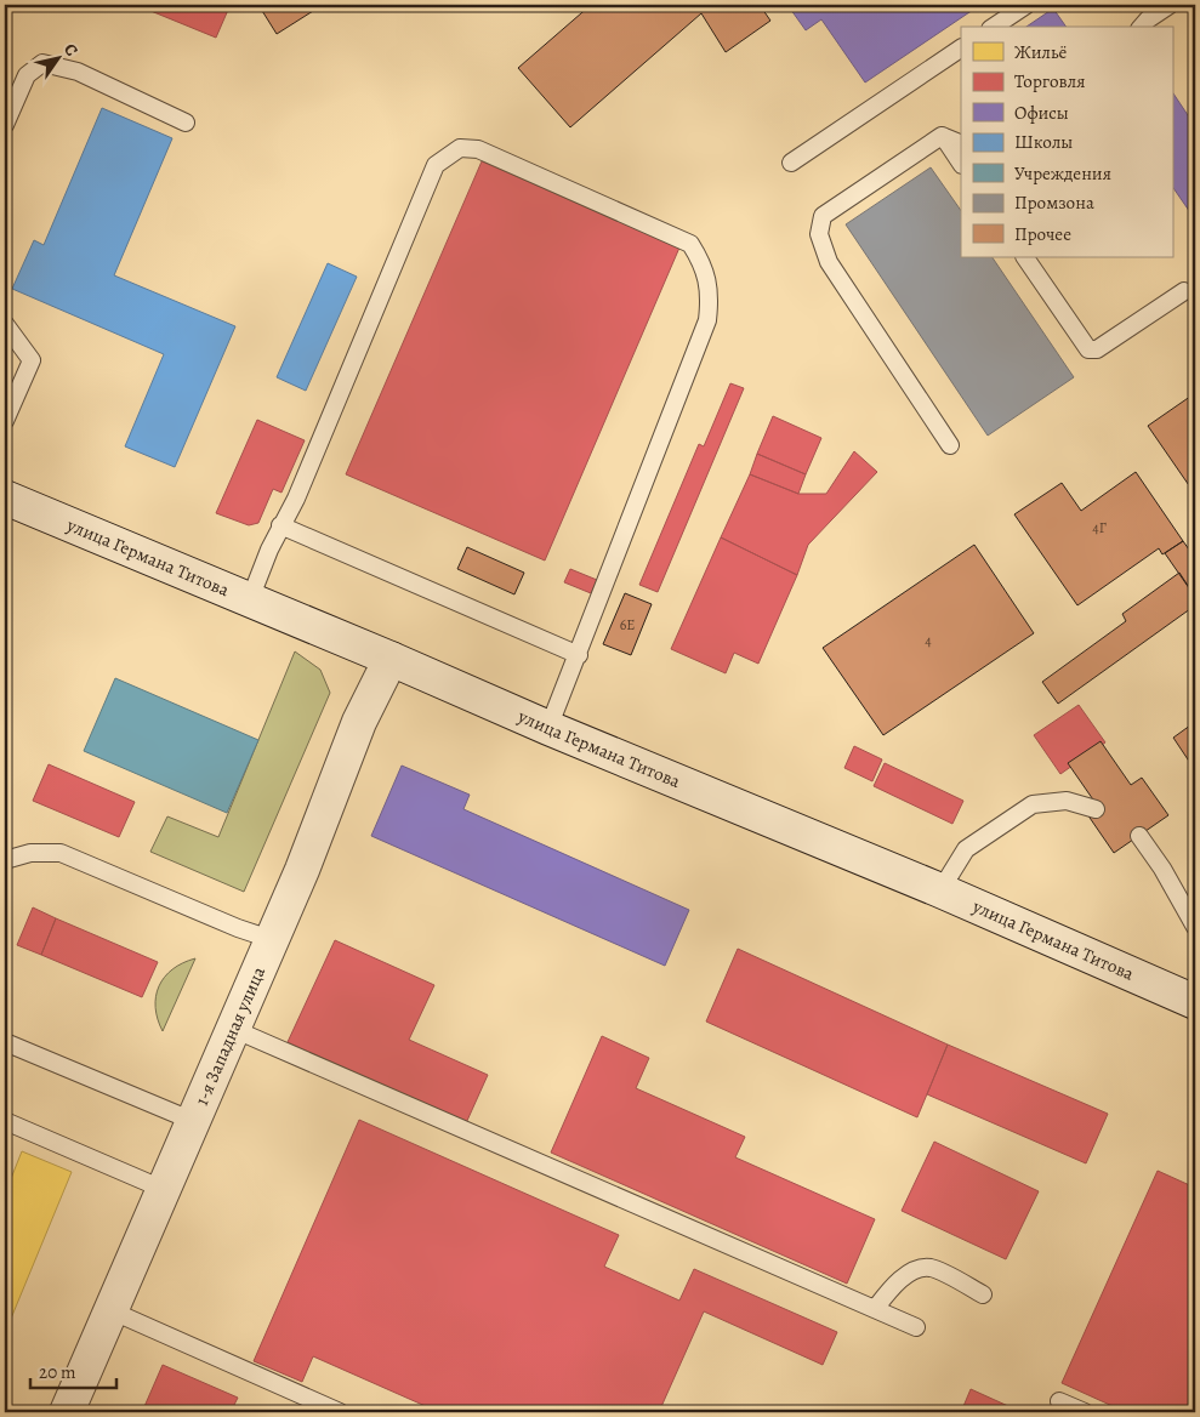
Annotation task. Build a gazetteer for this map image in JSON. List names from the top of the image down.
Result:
{
  "streets": {
    "street": ["улица Германа Титова", "1-я Западная улица"]
  },
  "crossings": [
    ["улица Германа Титова", "1-я Западная улица"]
  ],
  "house_numbers": ["4Г", "6Е", "4"],
  "legend": [
    "Жильё",
    "Торговля",
    "Офисы",
    "Школы",
    "Учреждения",
    "Промзона",
    "Прочее"
  ],
  "scale_bar": "20 m",
  "north": "top right"
}
